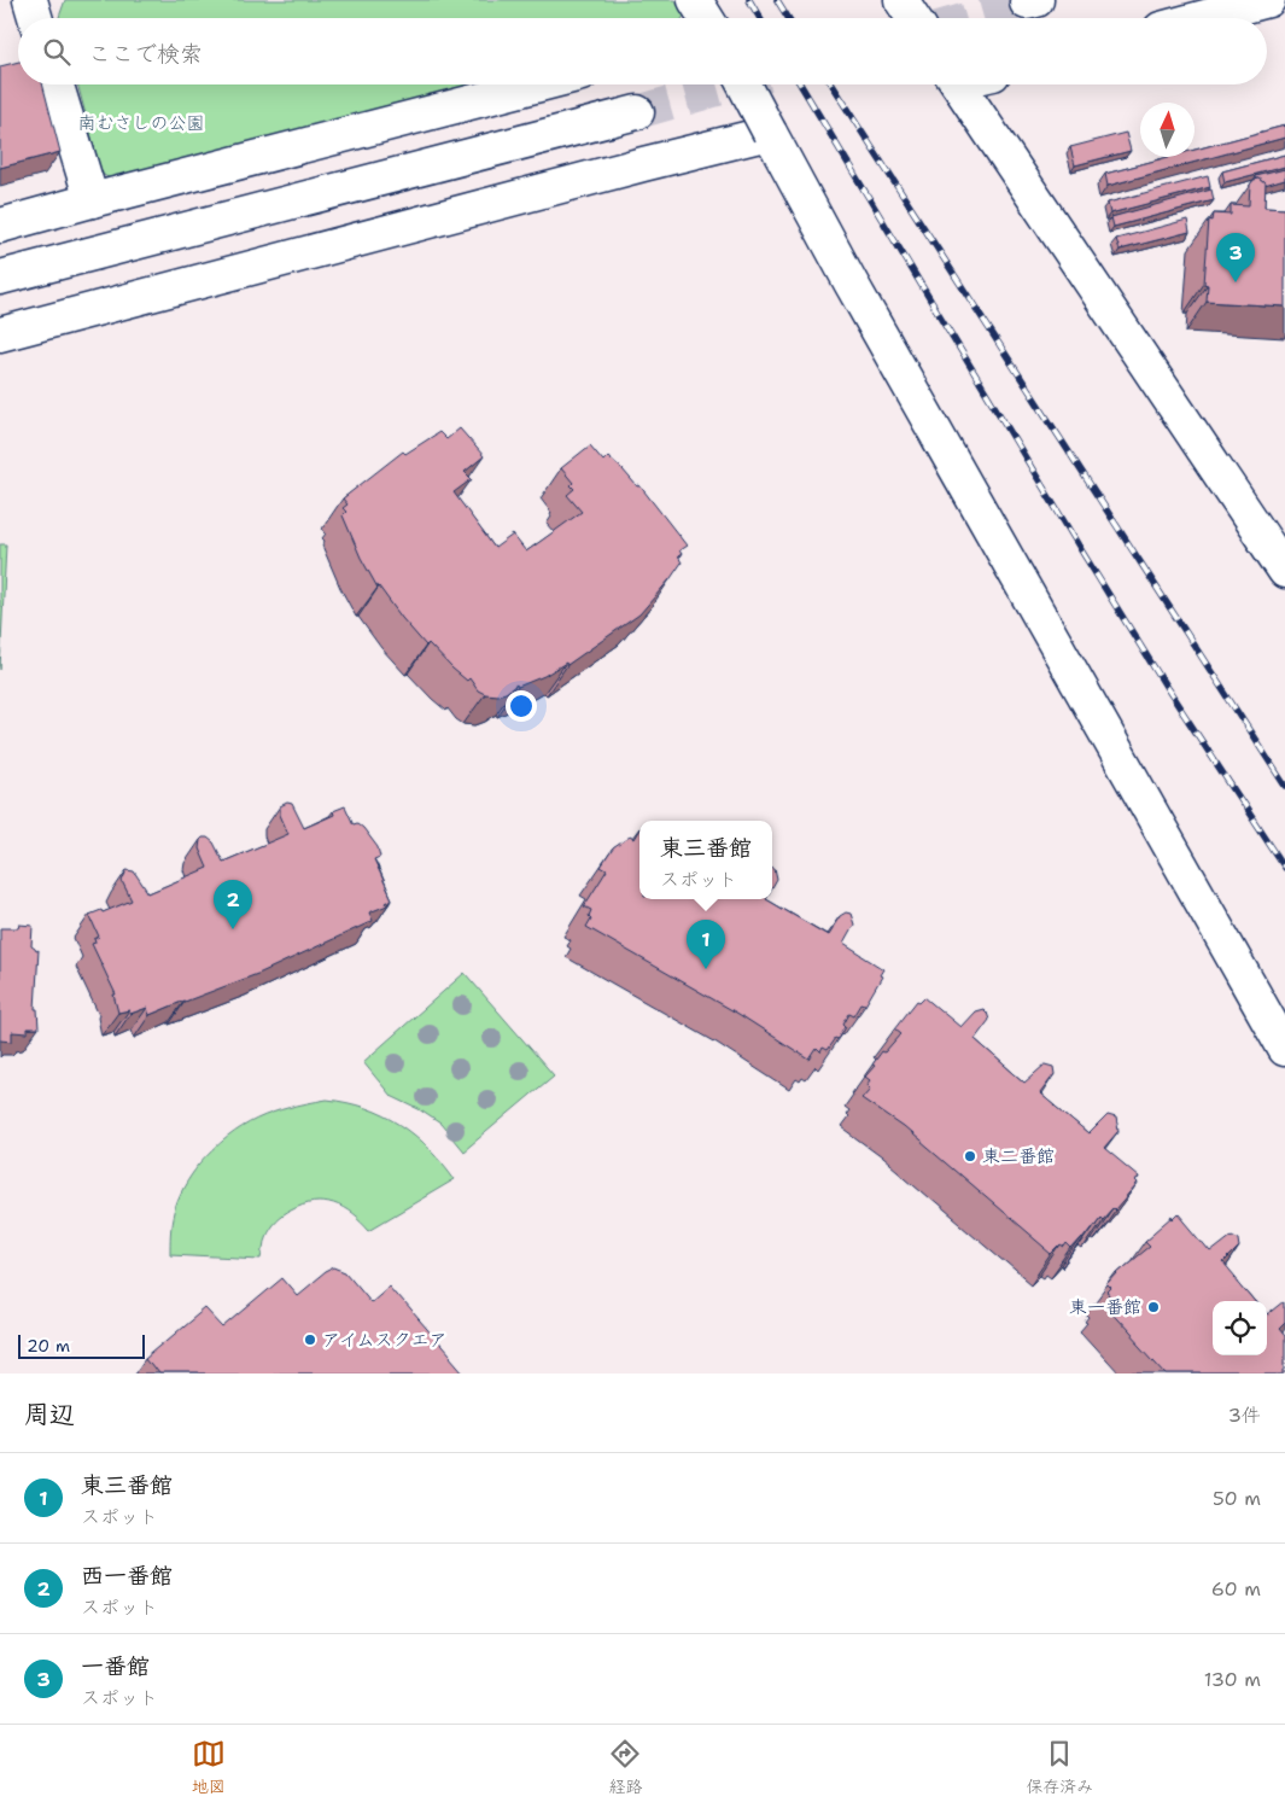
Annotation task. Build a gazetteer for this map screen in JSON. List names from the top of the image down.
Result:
{
  "parks": ["南むさしの公園"],
  "places": ["東二番館", "東一番館", "アイムスクエア"],
  "scale_bar": "20 m",
  "north": "top",
  "page": {
    "search": "ここで検索",
    "pins": ["3", "2", "1"],
    "popup": ["東三番館", "スポット"],
    "scale": "20 m",
    "heading": ["周辺", "3件"],
    "list": [
      {
        "mark": "1",
        "name": "東三番館",
        "note": "スポット",
        "value": "50 m"
      },
      {
        "mark": "2",
        "name": "西一番館",
        "note": "スポット",
        "value": "60 m"
      },
      {
        "mark": "3",
        "name": "一番館",
        "note": "スポット",
        "value": "130 m"
      }
    ],
    "nav": ["地図", "経路", "保存済み"]
  }
}
